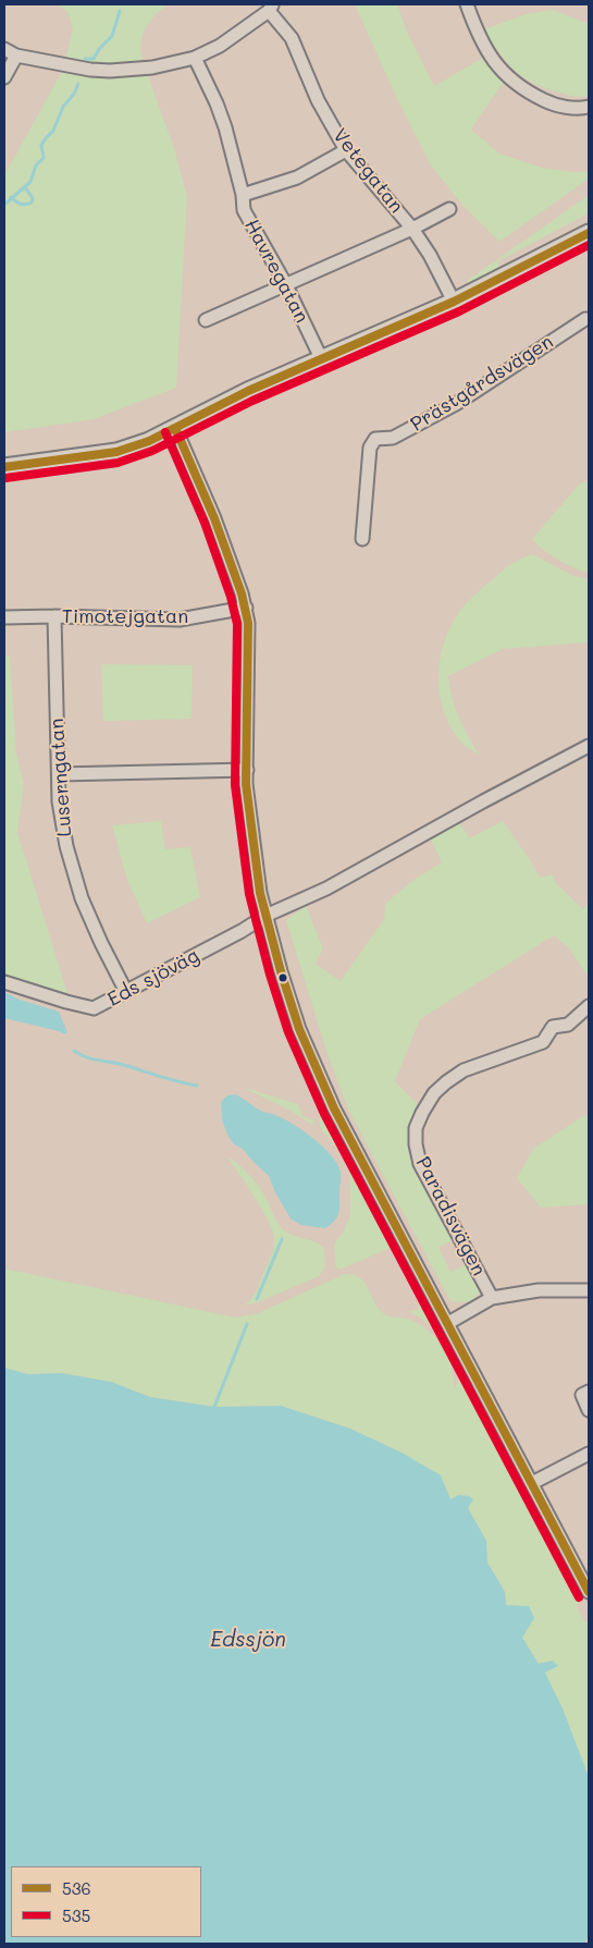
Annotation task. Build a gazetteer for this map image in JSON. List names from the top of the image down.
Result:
{
  "streets": {
    "street": [
      "Vetegatan",
      "Havregatan",
      "Prästgårdsvägen",
      "Timotejgatan",
      "Luserngatan",
      "Eds sjöväg",
      "Paradisvägen"
    ]
  },
  "crossings": [
    ["Timotejgatan", "Luserngatan"],
    ["Luserngatan", "Eds sjöväg"]
  ],
  "water": ["Edssjön"],
  "lines": ["transit line 536", "transit line 535"],
  "legend": ["536", "535"]
}
